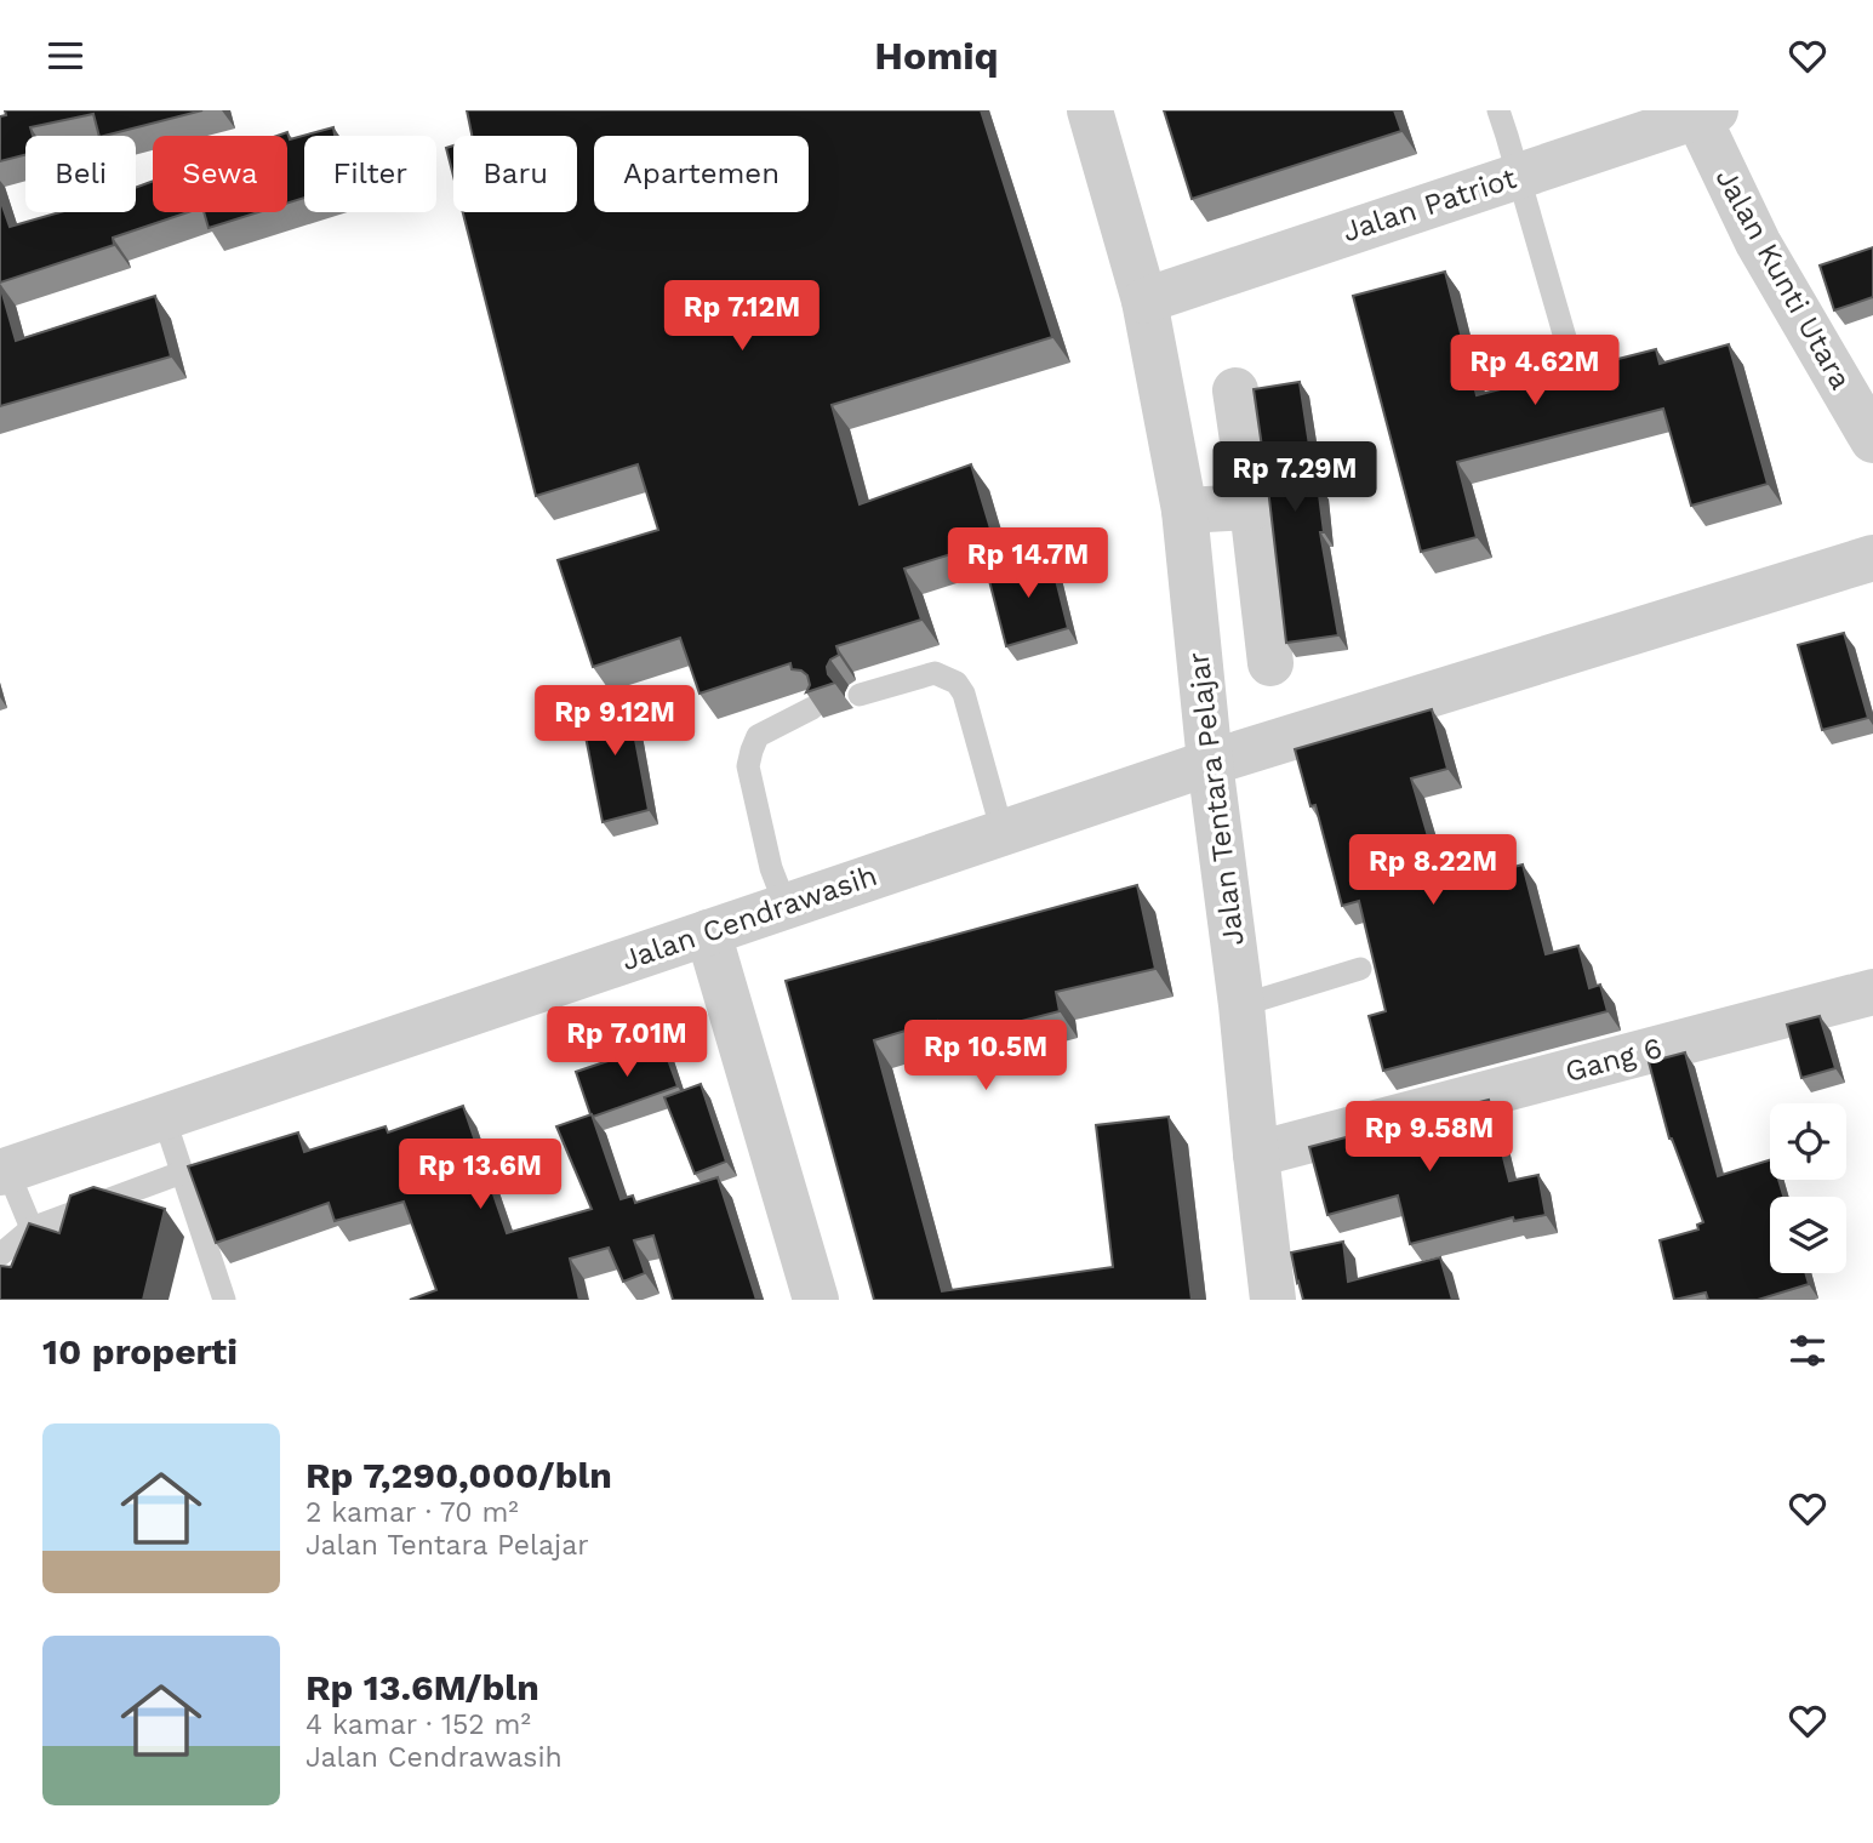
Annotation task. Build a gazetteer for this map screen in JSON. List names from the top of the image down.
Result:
{
  "streets": {
    "street": [
      "Jalan Patriot",
      "Jalan Kunti Utara",
      "Jalan Tentara Pelajar",
      "Jalan Cendrawasih",
      "Gang 6"
    ]
  },
  "crossings": [
    ["Jalan Patriot", "Jalan Kunti Utara"],
    ["Jalan Patriot", "Jalan Tentara Pelajar"],
    ["Jalan Tentara Pelajar", "Jalan Cendrawasih"],
    ["Jalan Tentara Pelajar", "Gang 6"]
  ],
  "page": {
    "header": "Homiq",
    "chip": [
      "Beli",
      "Sewa",
      "Filter",
      "Baru",
      "Apartemen"
    ],
    "price": [
      "Rp 7.12M",
      "Rp 4.62M",
      "Rp 7.29M",
      "Rp 14.7M",
      "Rp 9.12M",
      "Rp 8.22M",
      "Rp 7.01M",
      "Rp 10.5M",
      "Rp 9.58M",
      "Rp 13.6M"
    ],
    "heading": "10 properti",
    "list": [
      {
        "name": "Rp 7,290,000/bln",
        "note": "2 kamar · 70 m² · Jalan Tentara Pelajar"
      },
      {
        "name": "Rp 13.6M/bln",
        "note": "4 kamar · 152 m² · Jalan Cendrawasih"
      }
    ]
  }
}
